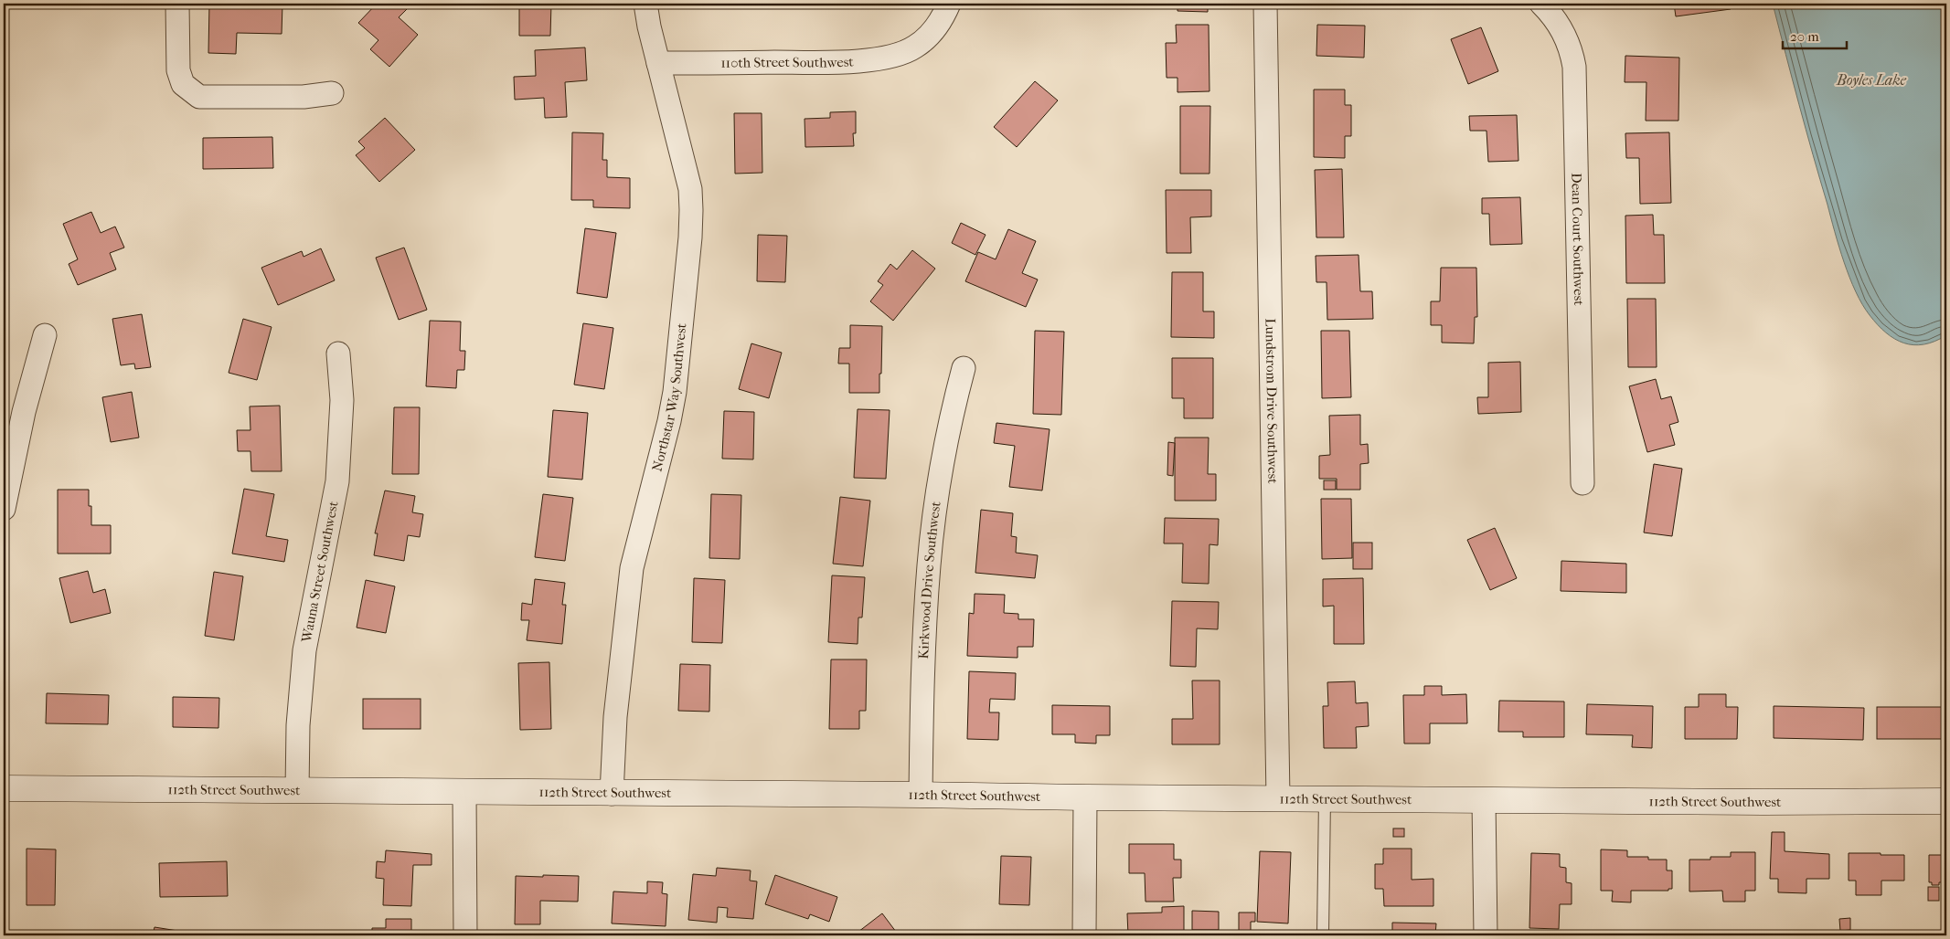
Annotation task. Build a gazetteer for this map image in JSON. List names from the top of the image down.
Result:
{
  "streets": {
    "street": [
      "110th Street Southwest",
      "Dean Court Southwest",
      "Northstar Way Southwest",
      "Lundstrom Drive Southwest",
      "Wauna Street Southwest",
      "Kirkwood Drive Southwest",
      "112th Street Southwest"
    ]
  },
  "crossings": [
    ["110th Street Southwest", "Northstar Way Southwest"],
    ["Northstar Way Southwest", "112th Street Southwest"],
    ["Lundstrom Drive Southwest", "112th Street Southwest"],
    ["Wauna Street Southwest", "112th Street Southwest"],
    ["Kirkwood Drive Southwest", "112th Street Southwest"]
  ],
  "water": ["Boyles Lake"],
  "scale_bar": "20 m"
}
